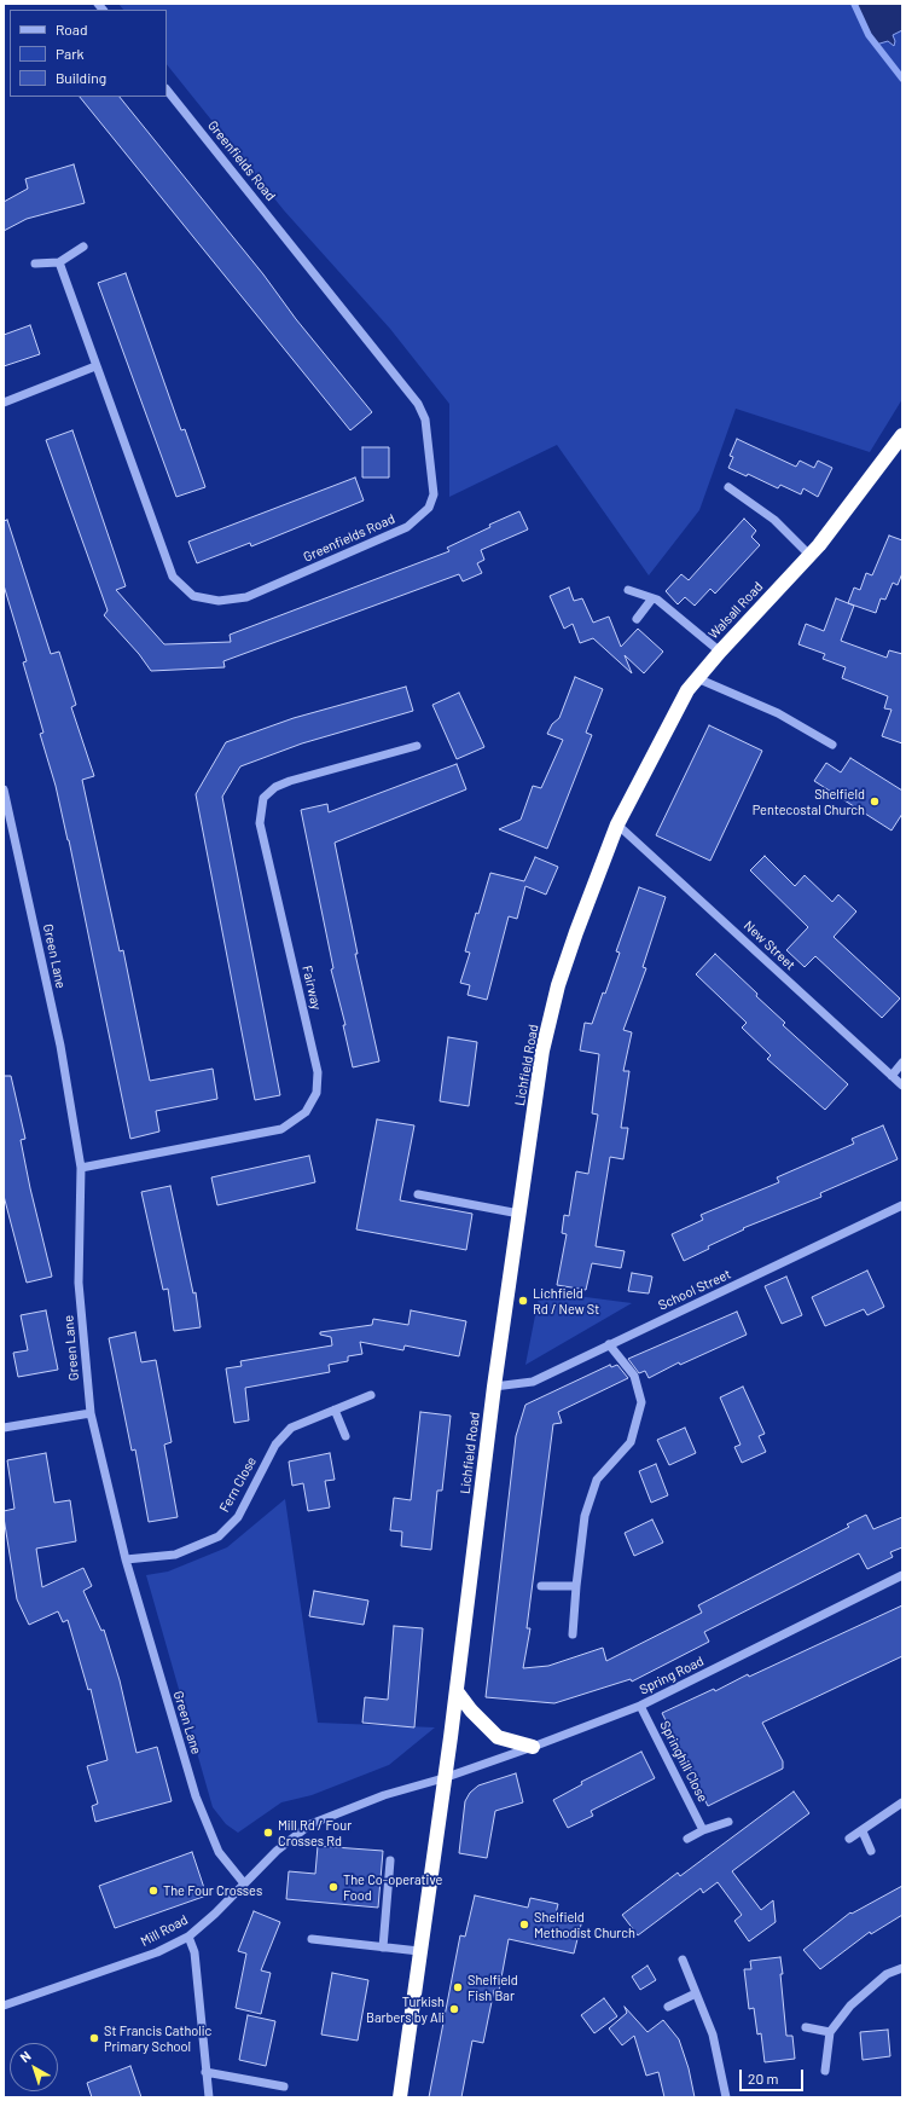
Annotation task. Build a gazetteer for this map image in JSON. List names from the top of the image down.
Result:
{
  "streets": {
    "highway": ["Walsall Road", "Lichfield Road"],
    "street": [
      "Greenfields Road",
      "New Street",
      "Green Lane",
      "Fairway",
      "School Street",
      "Fern Close",
      "Spring Road",
      "Springhill Close",
      "Mill Road"
    ]
  },
  "crossings": [
    ["Walsall Road", "New Street"],
    ["Walsall Road", "Lichfield Road"],
    ["New Street", "Lichfield Road"],
    ["Green Lane", "Fairway"],
    ["Green Lane", "Fern Close"],
    ["Green Lane", "Mill Road"],
    ["Lichfield Road", "School Street"],
    ["Lichfield Road", "Spring Road"],
    ["Lichfield Road", "Mill Road"],
    ["Spring Road", "Springhill Close"],
    ["Spring Road", "Mill Road"]
  ],
  "places": [
    "Shelfield Pentecostal Church",
    "Lichfield Rd / New St",
    "Mill Rd / Four Crosses Rd",
    "The Co-operative Food",
    "The Four Crosses",
    "Shelfield Methodist Church",
    "Shelfield Fish Bar",
    "Turkish Barbers by Ali",
    "St Francis Catholic Primary School"
  ],
  "legend": ["Road", "Park", "Building"],
  "scale_bar": "20 m",
  "north": "top left"
}
